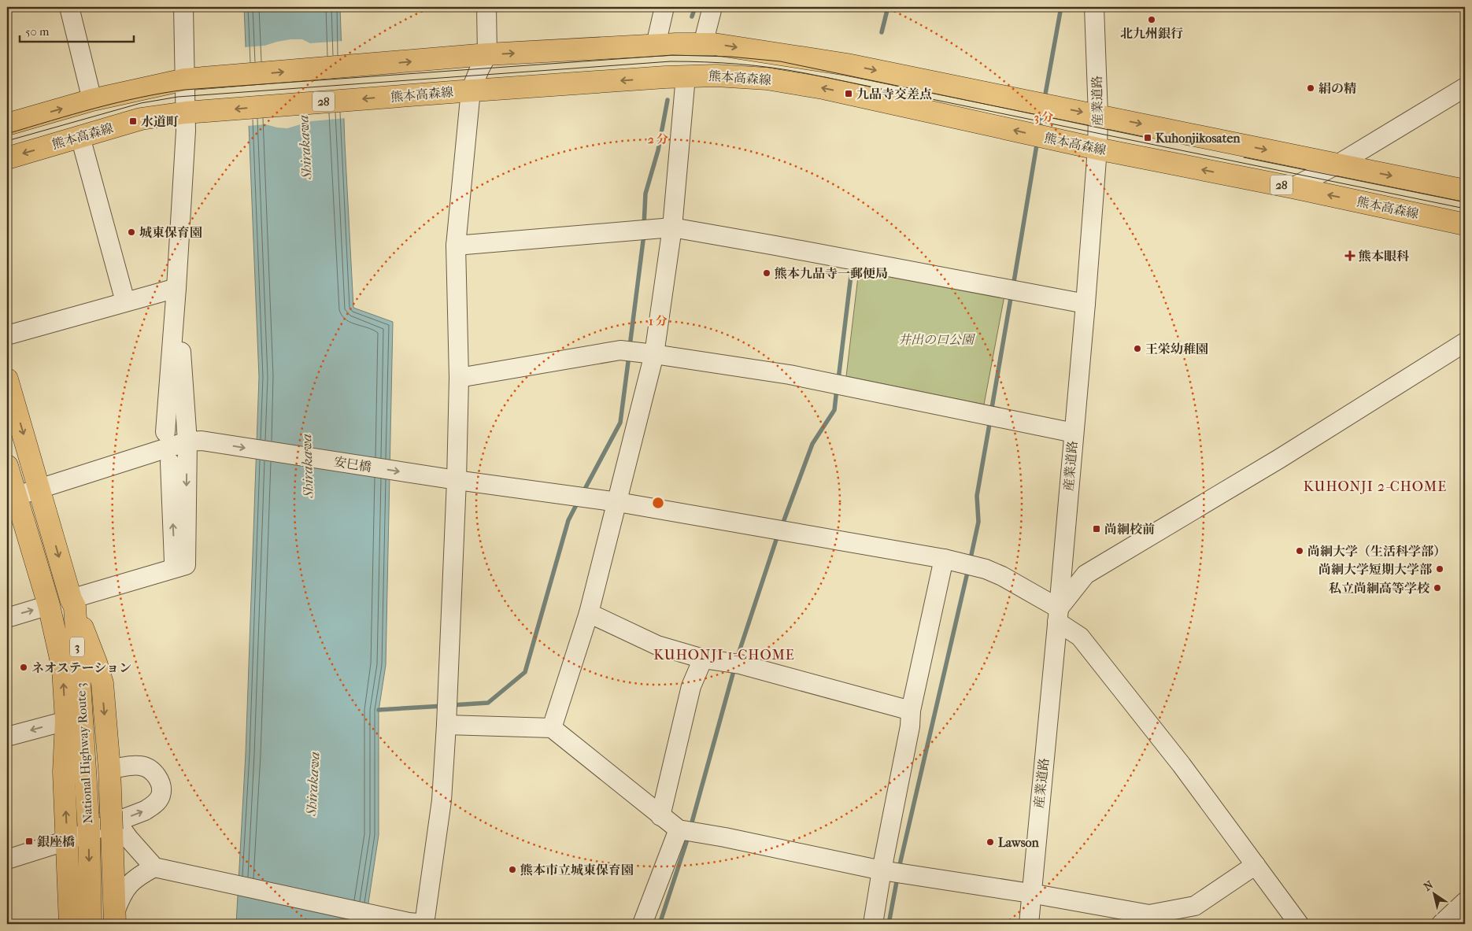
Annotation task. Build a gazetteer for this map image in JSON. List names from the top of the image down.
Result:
{
  "streets": {
    "main road": [
      "熊本高森線",
      "28",
      "3",
      "National Highway Route 3"
    ],
    "street": ["産業道路", "安巳橋"]
  },
  "crossings": [
    ["熊本高森線", "産業道路"],
    ["産業道路", "安巳橋"],
    ["3", "National Highway Route 3"]
  ],
  "districts": ["KUHONJI 2-CHOME", "KUHONJI 1-CHOME"],
  "water": ["Shirakawa"],
  "parks": ["井出の口公園"],
  "places": {
    "other": [
      "北九州銀行",
      "絹の精",
      "城東保育園",
      "熊本九品寺一郵便局",
      "王栄幼稚園",
      "尚絅大学（生活科学部）",
      "尚絅大学短期大学部",
      "私立尚絅高等学校",
      "ネオステーション",
      "Lawson",
      "熊本市立城東保育園"
    ],
    "transit": [
      "九品寺交差点",
      "水道町",
      "Kuhonjikosaten",
      "尚絅校前",
      "銀座橋"
    ],
    "health": ["熊本眼科"]
  },
  "scale_bar": "50 m",
  "north": "top left",
  "rings": ["3 分", "2 分", "1 分"]
}
